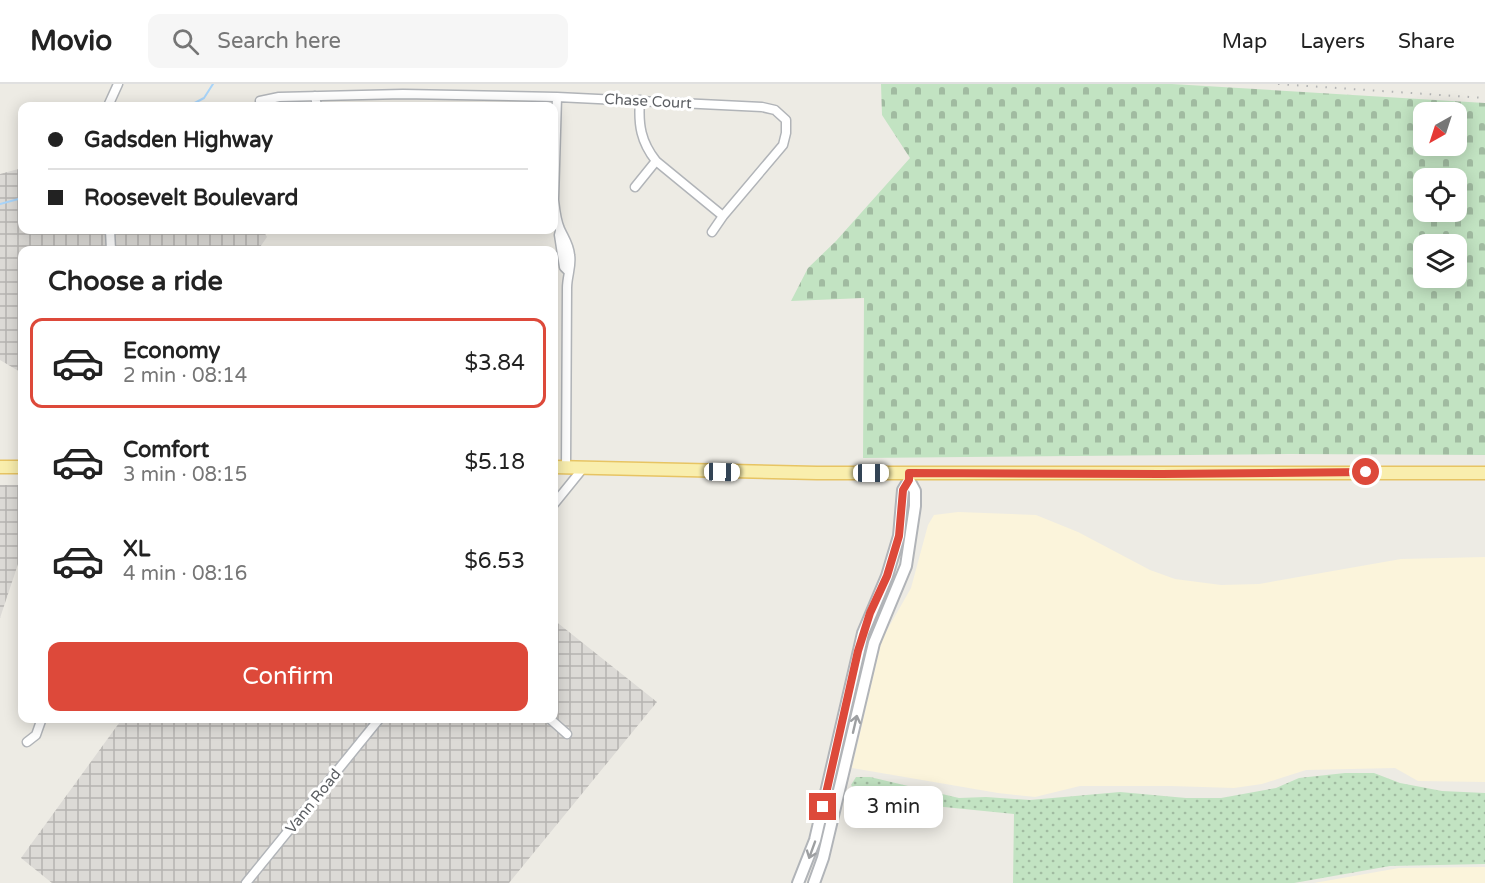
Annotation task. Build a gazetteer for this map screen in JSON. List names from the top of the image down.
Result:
{
  "streets": {
    "street": ["Chase Court", "Vann Road"]
  },
  "north": "bottom left",
  "page": {
    "header": "Movio",
    "search": "Search here",
    "nav": ["Map", "Layers", "Share"],
    "banner": ["Gadsden Highway", "Roosevelt Boulevard"],
    "heading": "Choose a ride",
    "list": [
      {
        "name": "Economy",
        "note": "2 min · 08:14",
        "value": "$3.84"
      },
      {
        "name": "Comfort",
        "note": "3 min · 08:15",
        "value": "$5.18"
      },
      {
        "name": "XL",
        "note": "4 min · 08:16",
        "value": "$6.53"
      }
    ],
    "buttons": "Confirm",
    "bubble": "3 min"
  }
}
